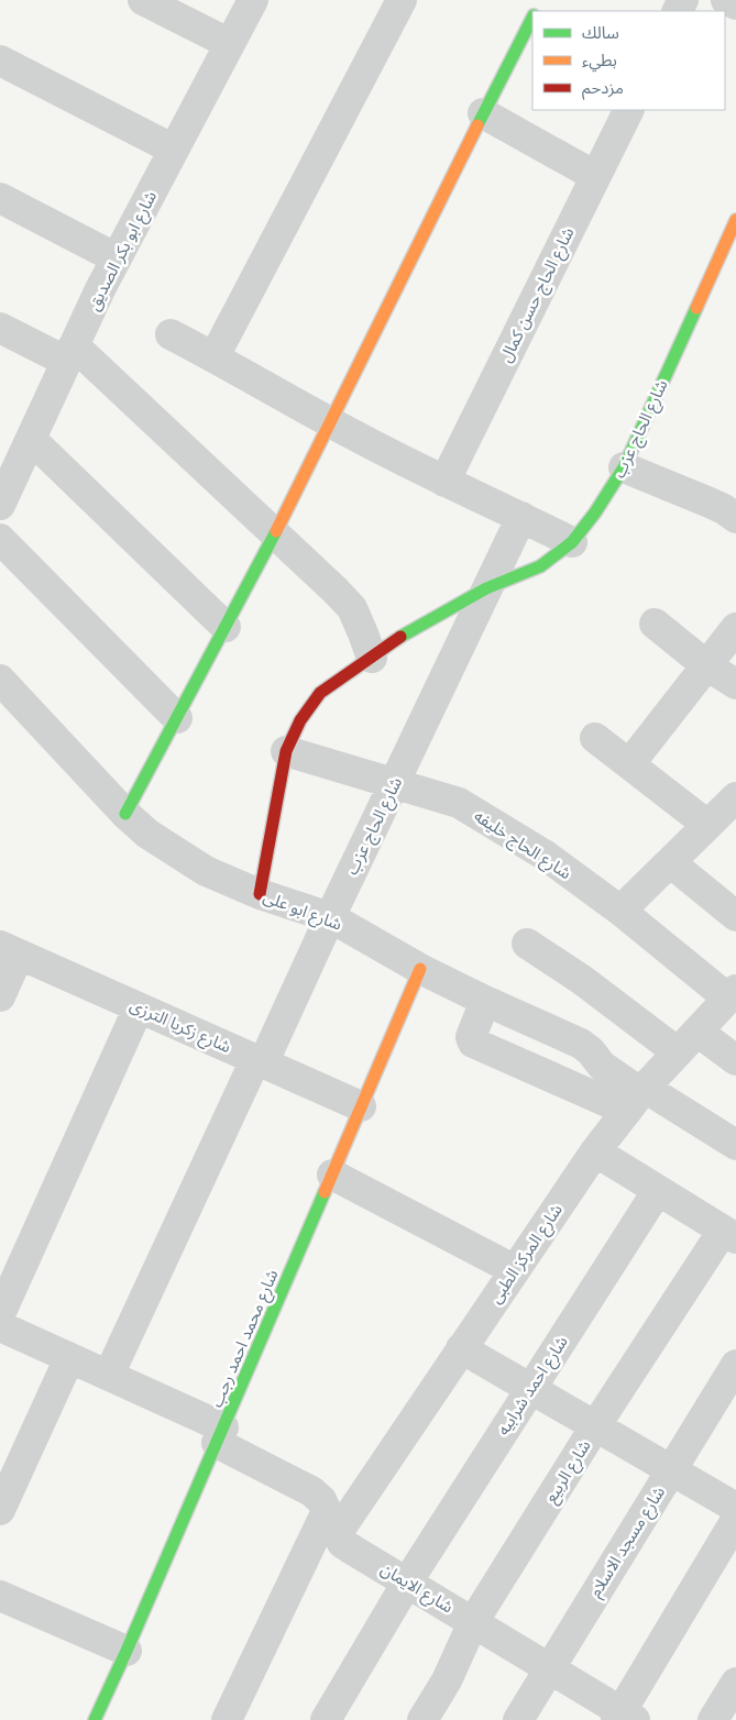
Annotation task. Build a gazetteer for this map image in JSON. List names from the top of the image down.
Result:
{
  "streets": {
    "street": [
      "شارع ابو بكر الصديق",
      "شارع الحاج حسن كمال",
      "شارع الحاج عزب",
      "شارع الحاج خليفه",
      "شارع ابو على",
      "شارع زكريا الترزى",
      "شارع المركز الطبى",
      "شارع محمد احمد رجب",
      "شارع احمد شرابيه",
      "شارع الربيع",
      "شارع مسجد الاسلام",
      "شارع الايمان"
    ]
  },
  "crossings": [
    ["شارع الحاج عزب", "شارع الحاج خليفه"],
    ["شارع الحاج عزب", "شارع ابو على"],
    ["شارع الحاج عزب", "شارع زكريا الترزى"],
    ["شارع الحاج عزب", "شارع الايمان"],
    ["شارع الحاج خليفه", "شارع المركز الطبى"],
    ["شارع ابو على", "شارع المركز الطبى"],
    ["شارع ابو على", "شارع محمد احمد رجب"],
    ["شارع زكريا الترزى", "شارع محمد احمد رجب"],
    ["شارع المركز الطبى", "شارع الايمان"],
    ["شارع محمد احمد رجب", "شارع الايمان"],
    ["شارع احمد شرابيه", "شارع الايمان"],
    ["شارع الربيع", "شارع الايمان"],
    ["شارع مسجد الاسلام", "شارع الايمان"]
  ],
  "legend": ["سالك", "بطيء", "مزدحم"]
}
